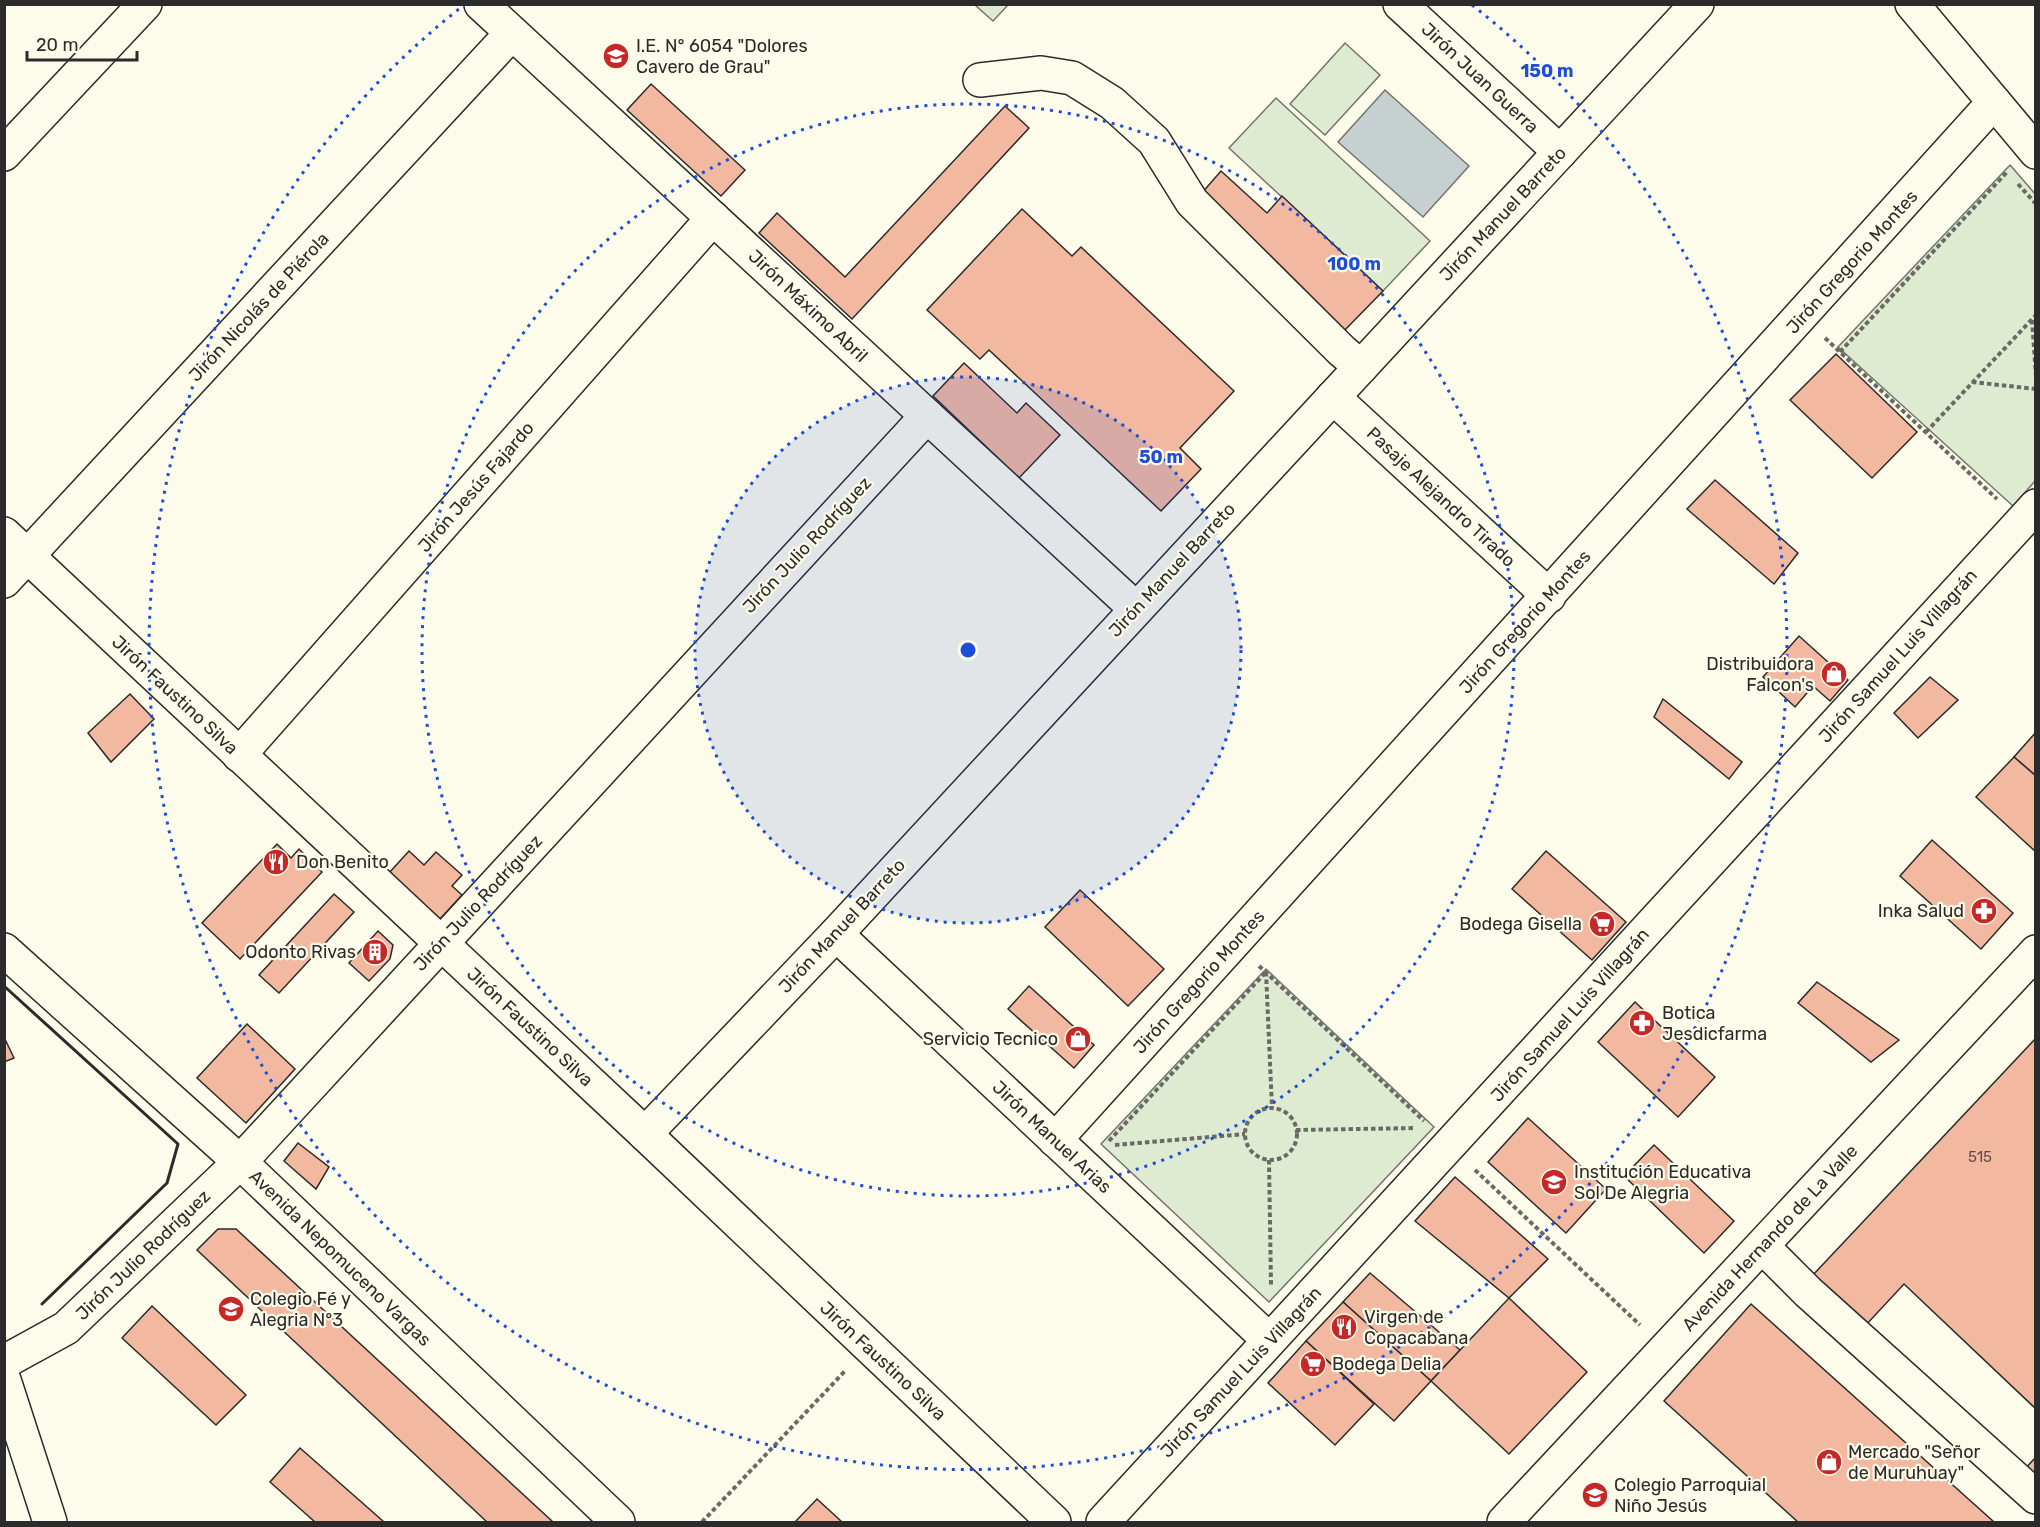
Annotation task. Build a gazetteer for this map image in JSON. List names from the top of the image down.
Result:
{
  "streets": {
    "street": [
      "Jirón Juan Guerra",
      "Jirón Manuel Barreto",
      "Jirón Gregorio Montes",
      "Jirón Máximo Abril",
      "Jirón Nicolás de Piérola",
      "Jirón Jesús Fajardo",
      "Pasaje Alejandro Tirado",
      "Jirón Julio Rodríguez",
      "Jirón Samuel Luis Villagrán",
      "Jirón Faustino Silva",
      "Jirón Manuel Arias",
      "Avenida Hernando de La Valle",
      "Avenida Nepomuceno Vargas"
    ]
  },
  "crossings": [
    ["Jirón Juan Guerra", "Jirón Manuel Barreto"],
    ["Jirón Manuel Barreto", "Jirón Máximo Abril"],
    ["Jirón Manuel Barreto", "Pasaje Alejandro Tirado"],
    ["Jirón Manuel Barreto", "Jirón Faustino Silva"],
    ["Jirón Manuel Barreto", "Jirón Manuel Arias"],
    ["Jirón Gregorio Montes", "Pasaje Alejandro Tirado"],
    ["Jirón Gregorio Montes", "Jirón Manuel Arias"],
    ["Jirón Máximo Abril", "Jirón Nicolás de Piérola"],
    ["Jirón Máximo Abril", "Jirón Jesús Fajardo"],
    ["Jirón Máximo Abril", "Jirón Julio Rodríguez"],
    ["Jirón Nicolás de Piérola", "Jirón Faustino Silva"],
    ["Jirón Jesús Fajardo", "Jirón Faustino Silva"],
    ["Jirón Julio Rodríguez", "Jirón Faustino Silva"],
    ["Jirón Julio Rodríguez", "Avenida Nepomuceno Vargas"],
    ["Jirón Samuel Luis Villagrán", "Jirón Manuel Arias"]
  ],
  "places": {
    "school or university": [
      "I.E. N° 6054 \"Dolores Cavero de Grau\"",
      "Institución Educativa Sol De Alegria",
      "Colegio Fé y Alegria N°3",
      "Colegio Parroquial Niño Jesús"
    ],
    "shop": ["Distribuidora Falcon's", "Servicio Tecnico", "Mercado \"Señor de Muruhuay\""],
    "restaurant": ["Don Benito", "Virgen de Copacabana"],
    "pharmacy": ["Inka Salud", "Botica Jesdicfarma"],
    "supermarket": ["Bodega Gisella", "Bodega Delia"],
    "building": ["Odonto Rivas"]
  },
  "house_numbers": ["515"],
  "scale_bar": "20 m",
  "rings": ["150 m", "100 m", "50 m"]
}
